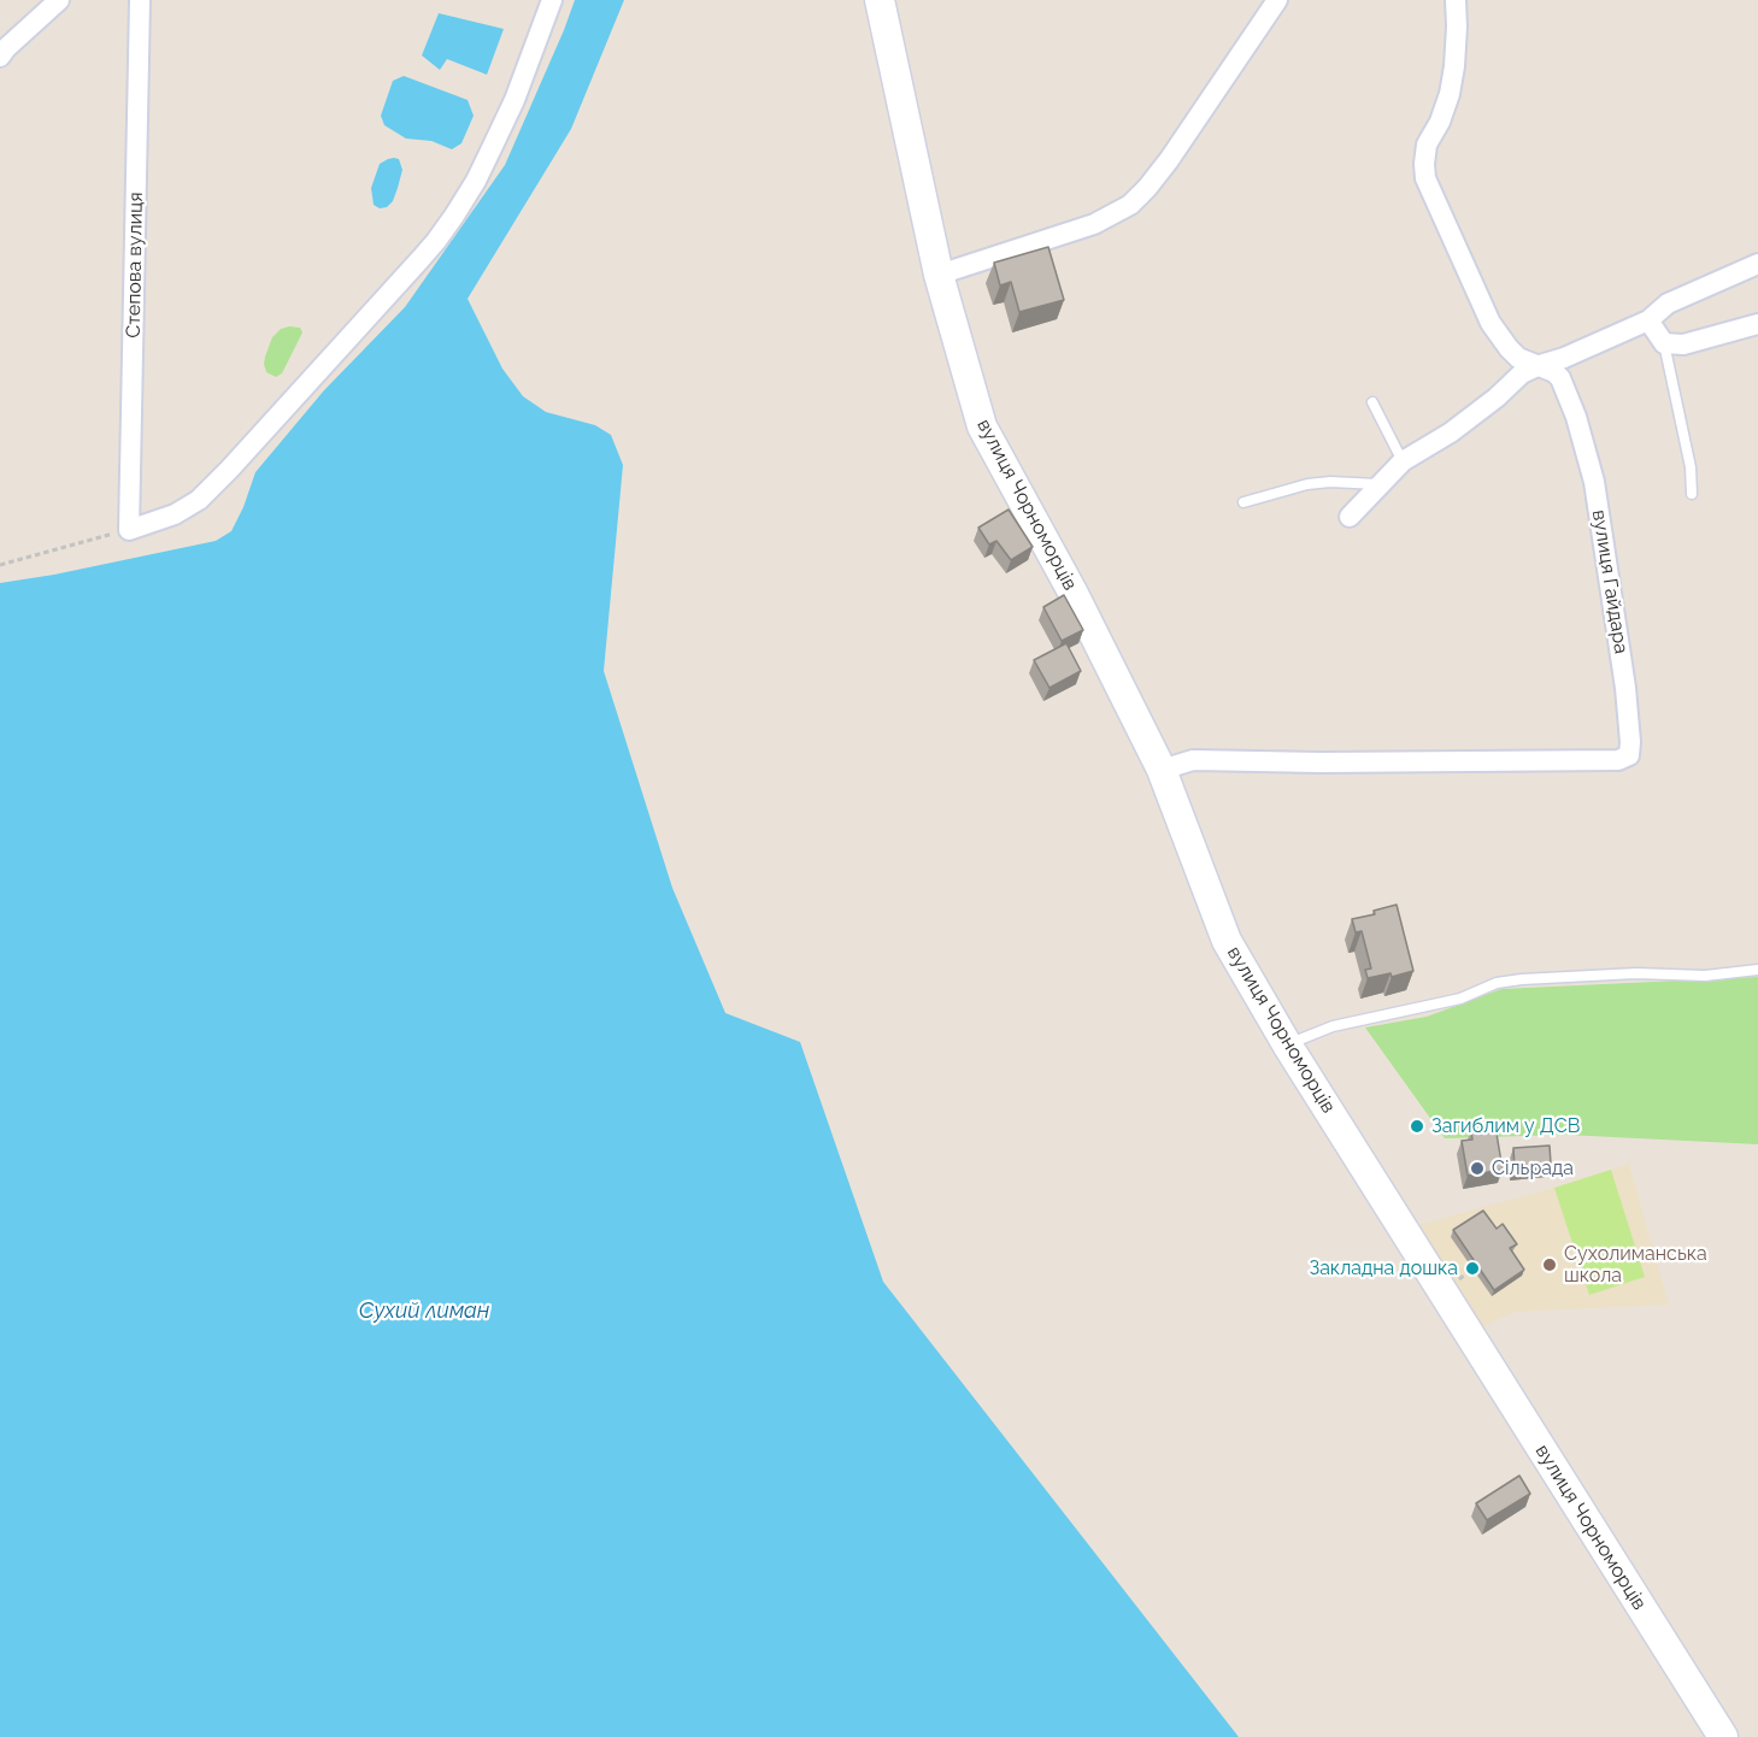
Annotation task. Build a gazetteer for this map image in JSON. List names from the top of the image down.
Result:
{
  "streets": {
    "main road": ["вулиця Чорноморців"],
    "street": ["Степова вулиця", "вулиця Гайдара"]
  },
  "crossings": [
    ["вулиця Чорноморців", "вулиця Гайдара"]
  ],
  "water": ["Сухий лиман"],
  "places": [
    "Загиблим у ДСВ",
    "Сільрада",
    "Сухолиманська школа",
    "Закладна дошка"
  ]
}
